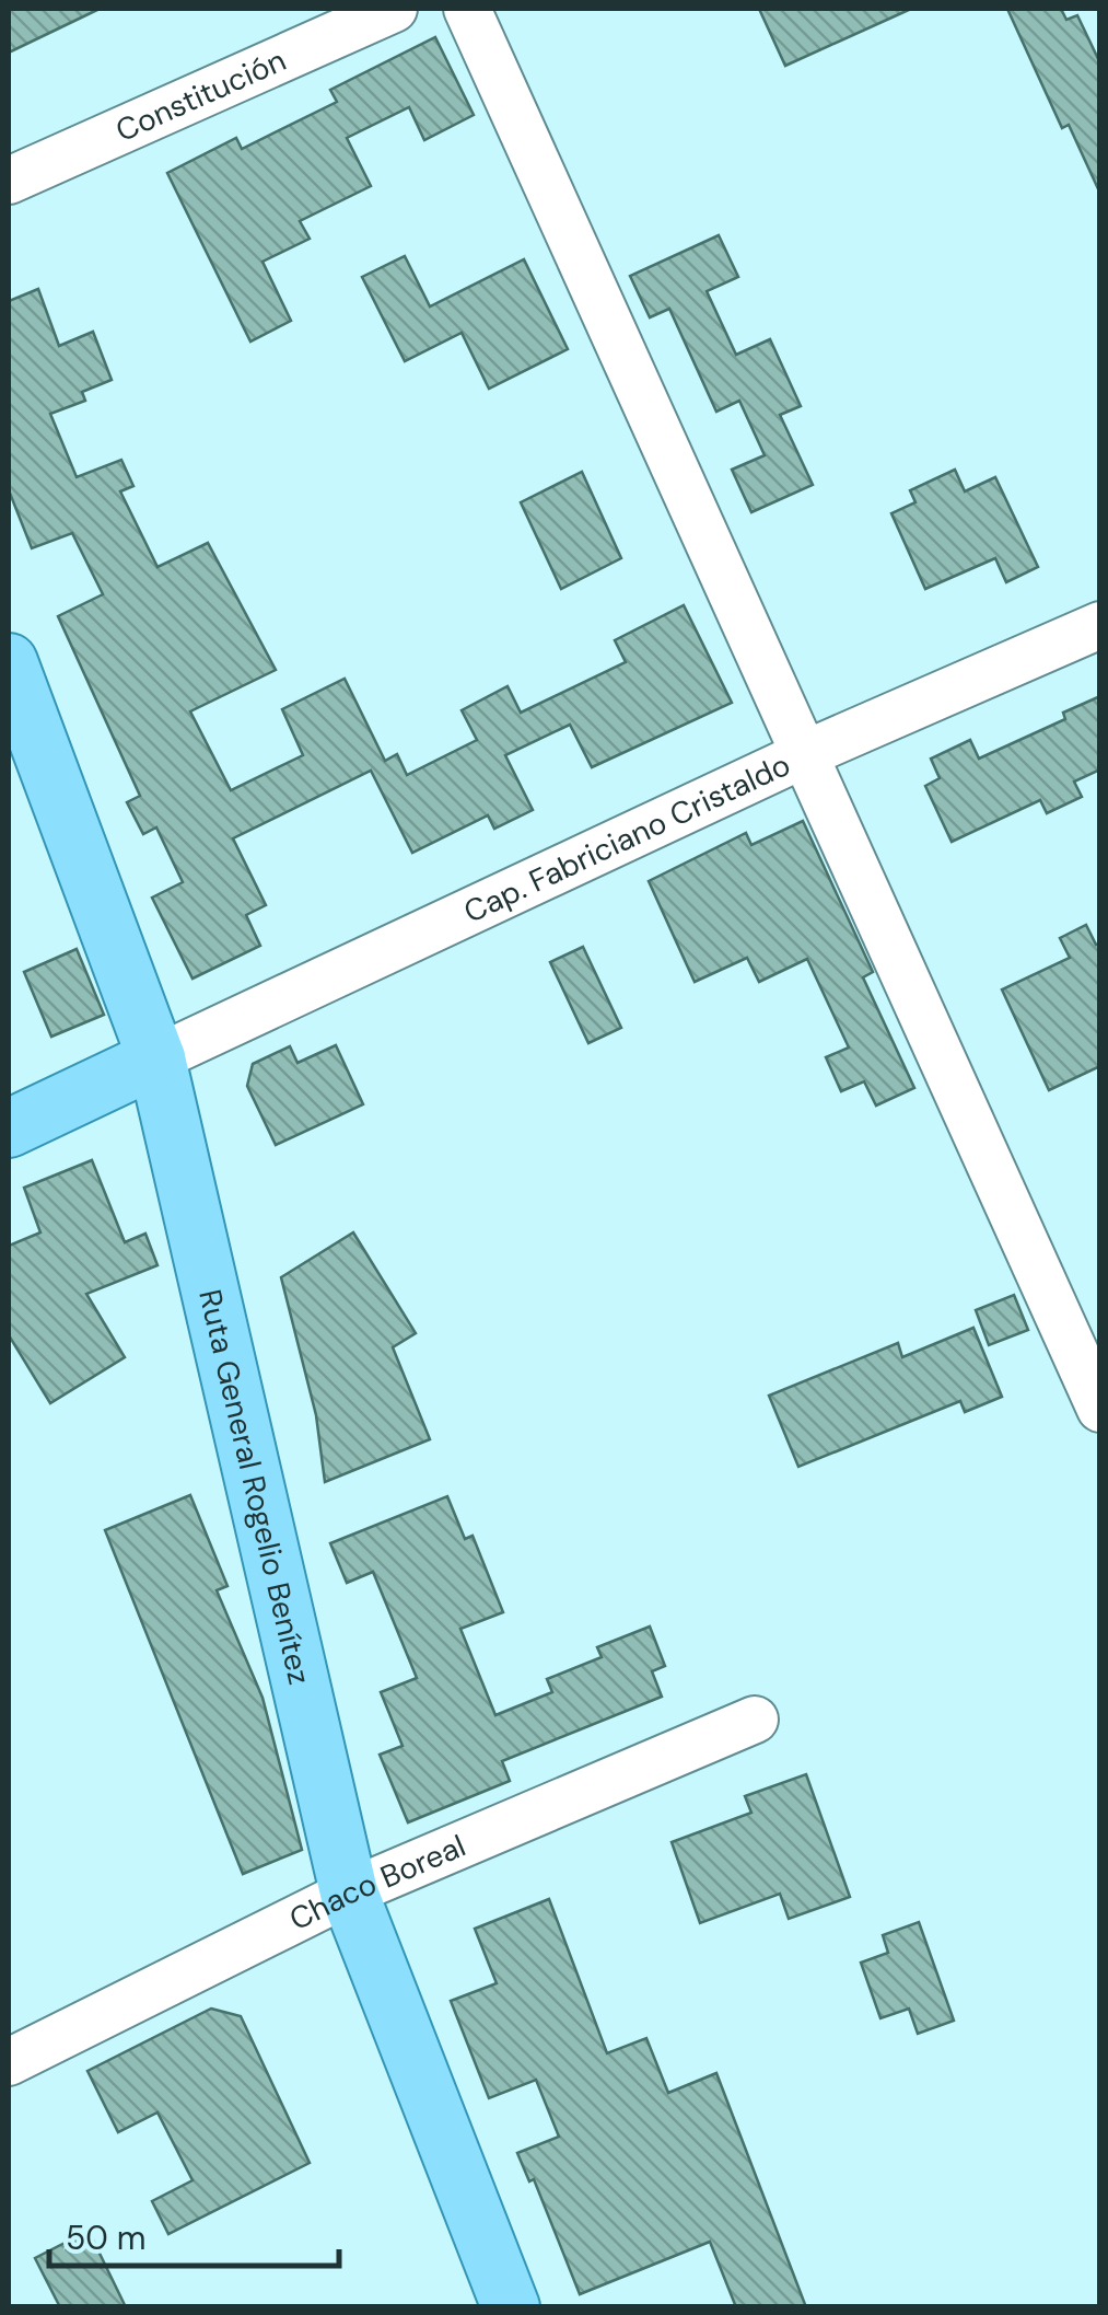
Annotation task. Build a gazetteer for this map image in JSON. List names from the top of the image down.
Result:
{
  "streets": {
    "main road": ["Ruta General Rogelio Benítez"],
    "street": ["Constitución", "Cap. Fabriciano Cristaldo", "Chaco Boreal"]
  },
  "crossings": [
    ["Cap. Fabriciano Cristaldo", "Ruta General Rogelio Benítez"],
    ["Ruta General Rogelio Benítez", "Chaco Boreal"]
  ],
  "scale_bar": "50 m"
}
